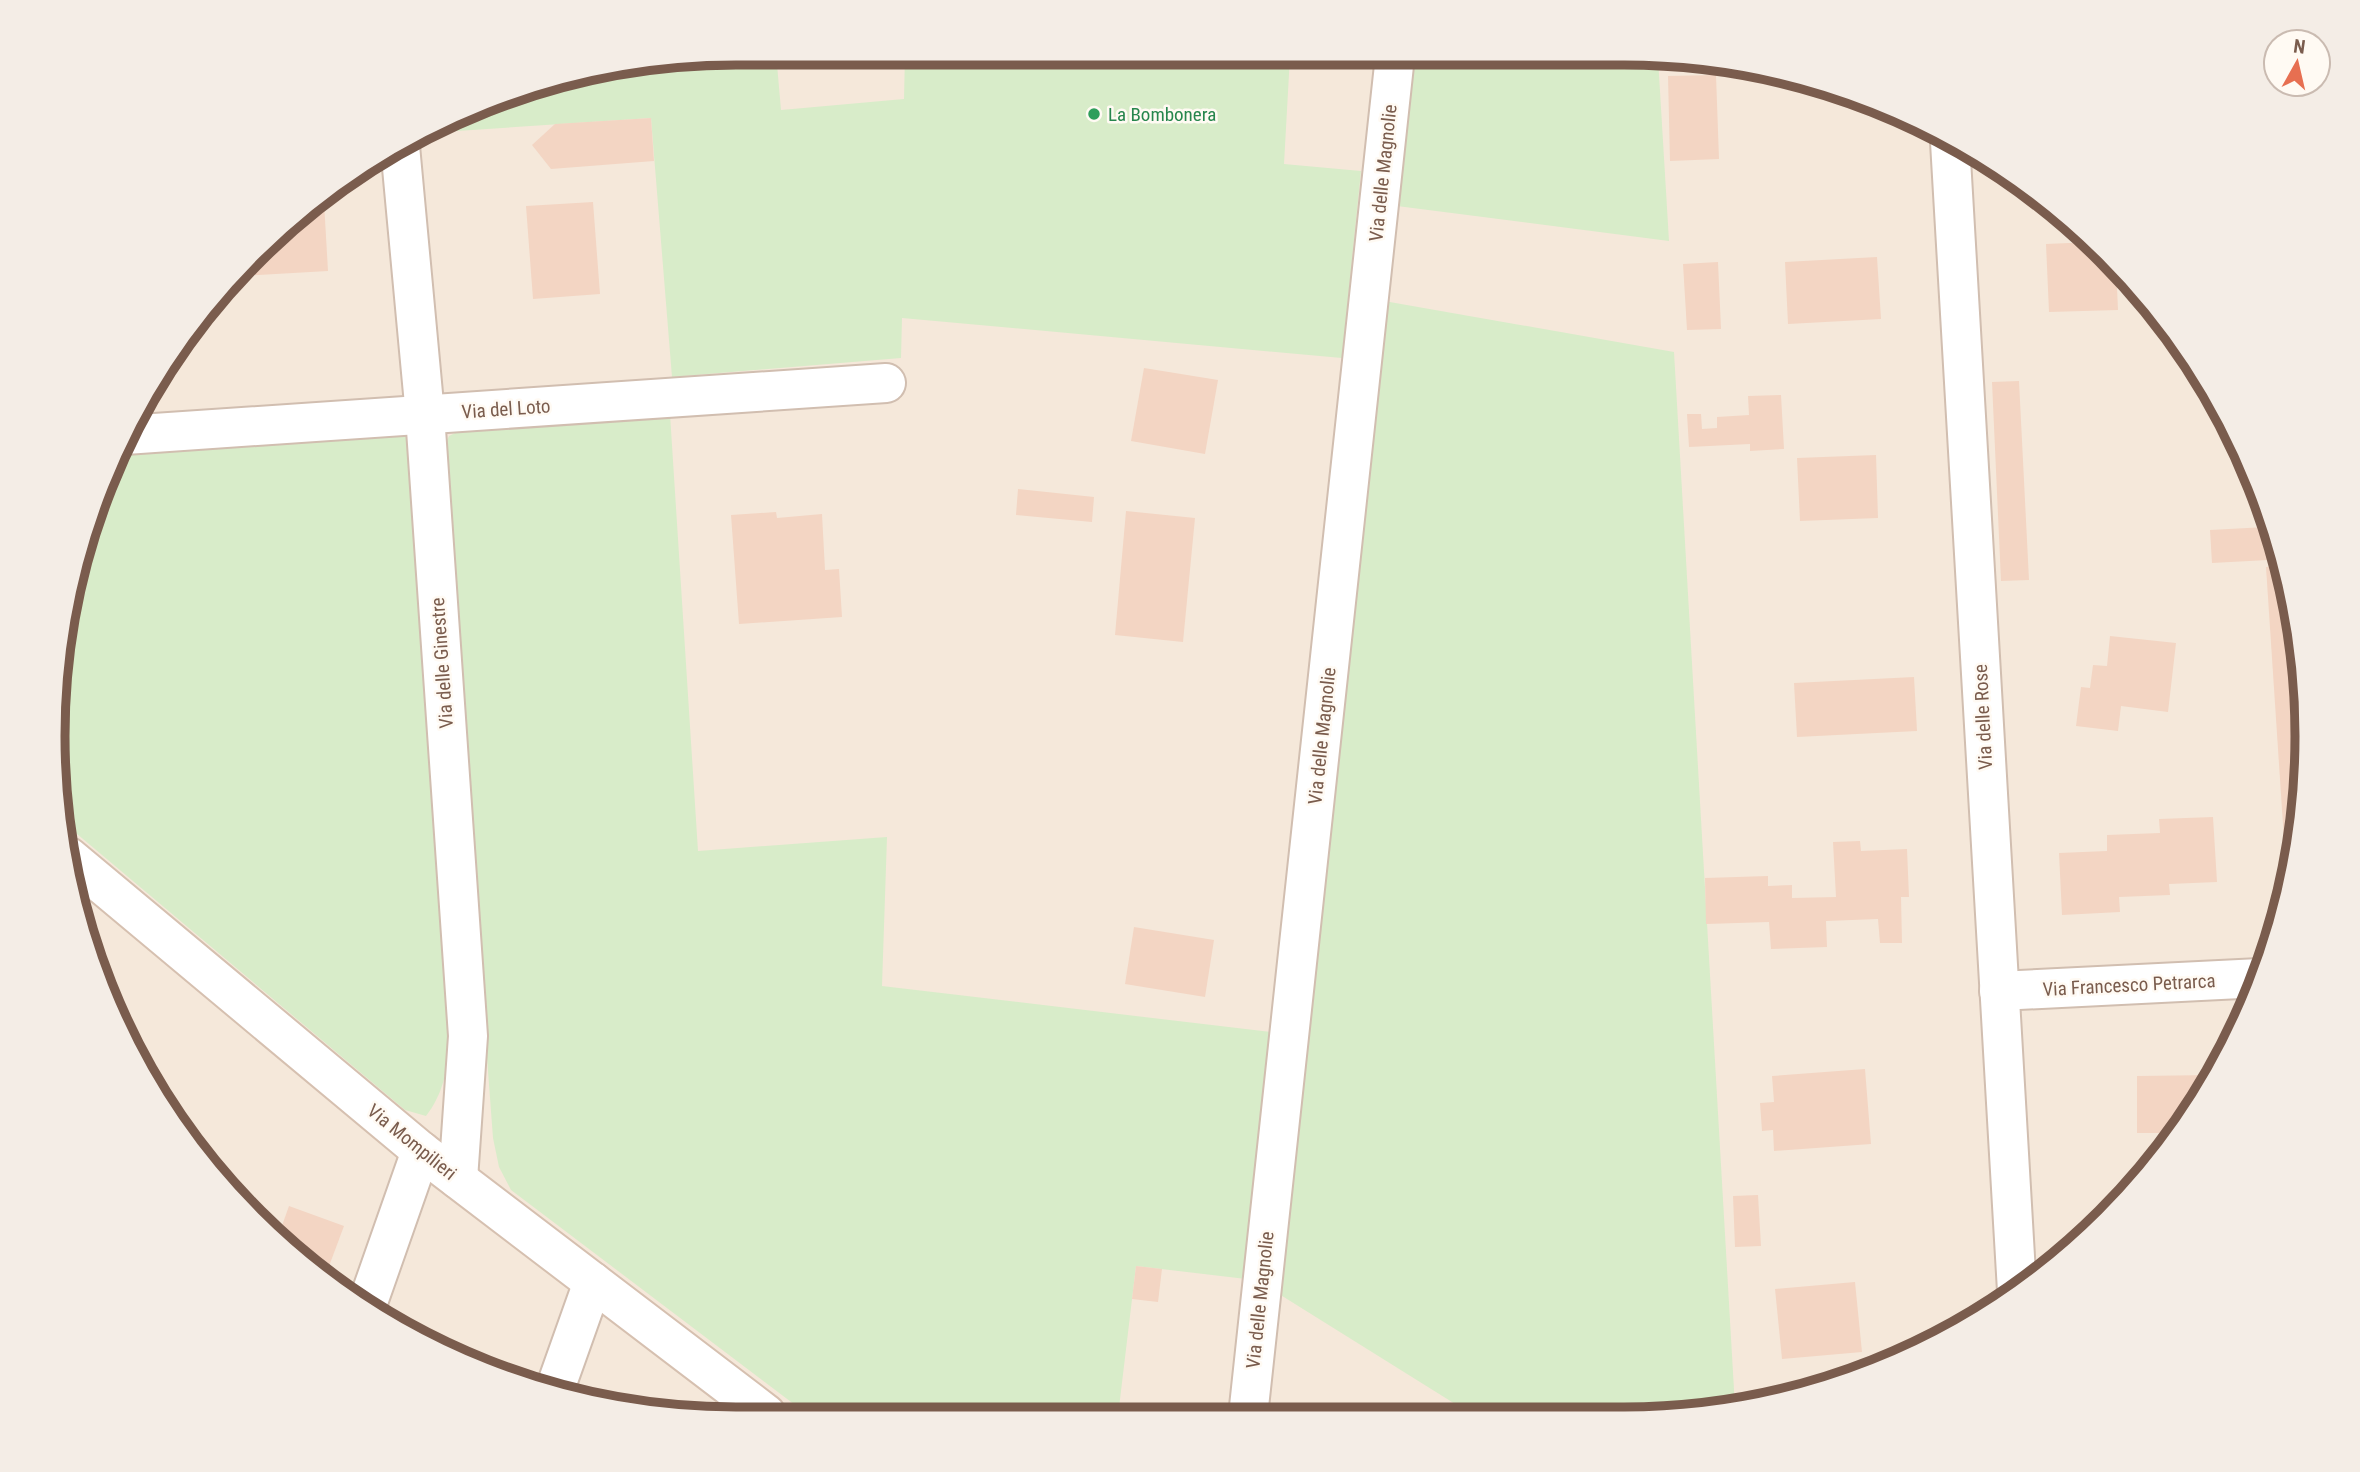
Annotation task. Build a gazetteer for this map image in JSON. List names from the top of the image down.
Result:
{
  "streets": {
    "street": [
      "Via delle Magnolie",
      "Via del Loto",
      "Via delle Ginestre",
      "Via delle Rose",
      "Via Francesco Petrarca",
      "Via Mompilieri"
    ]
  },
  "crossings": [
    ["Via del Loto", "Via delle Ginestre"],
    ["Via delle Ginestre", "Via Mompilieri"],
    ["Via delle Rose", "Via Francesco Petrarca"]
  ],
  "places": ["La Bombonera"],
  "north": "top"
}
